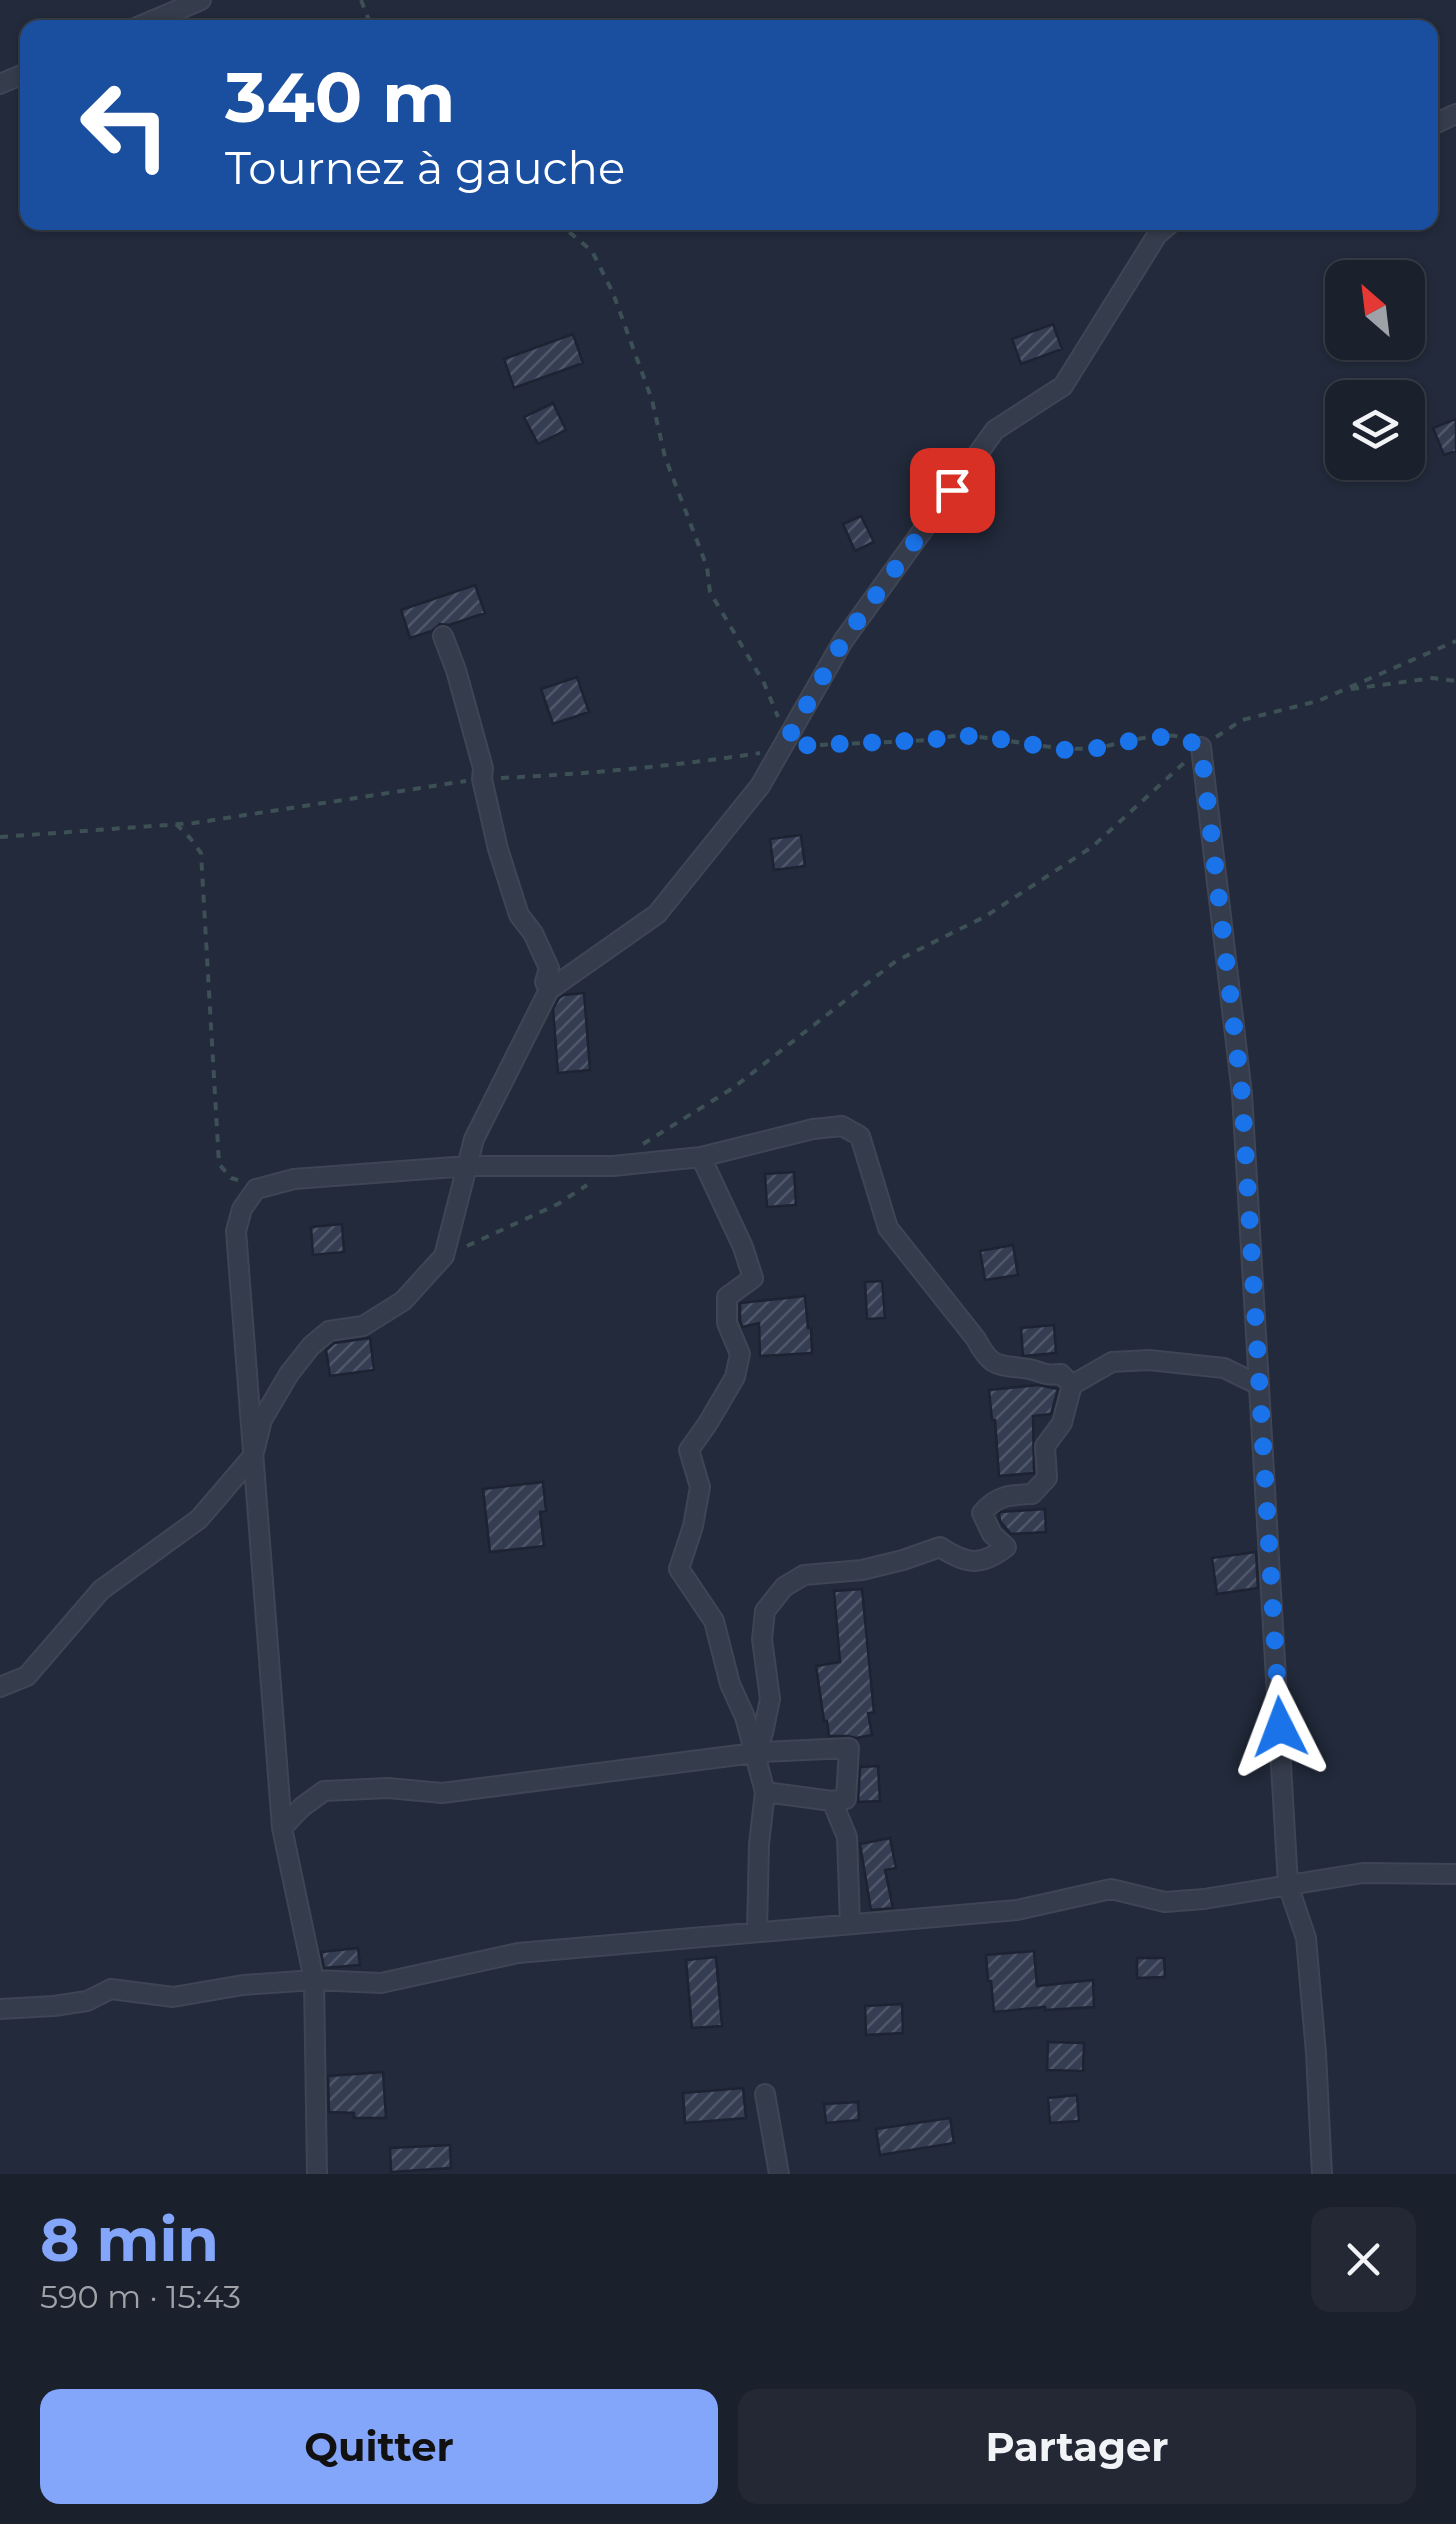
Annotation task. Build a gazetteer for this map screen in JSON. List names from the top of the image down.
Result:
{
  "north": "top left",
  "page": {
    "turn": ["340 m", "Tournez à gauche"],
    "heading": ["8 min", "590 m · 15:43"],
    "buttons": ["Quitter", "Partager"]
  }
}
